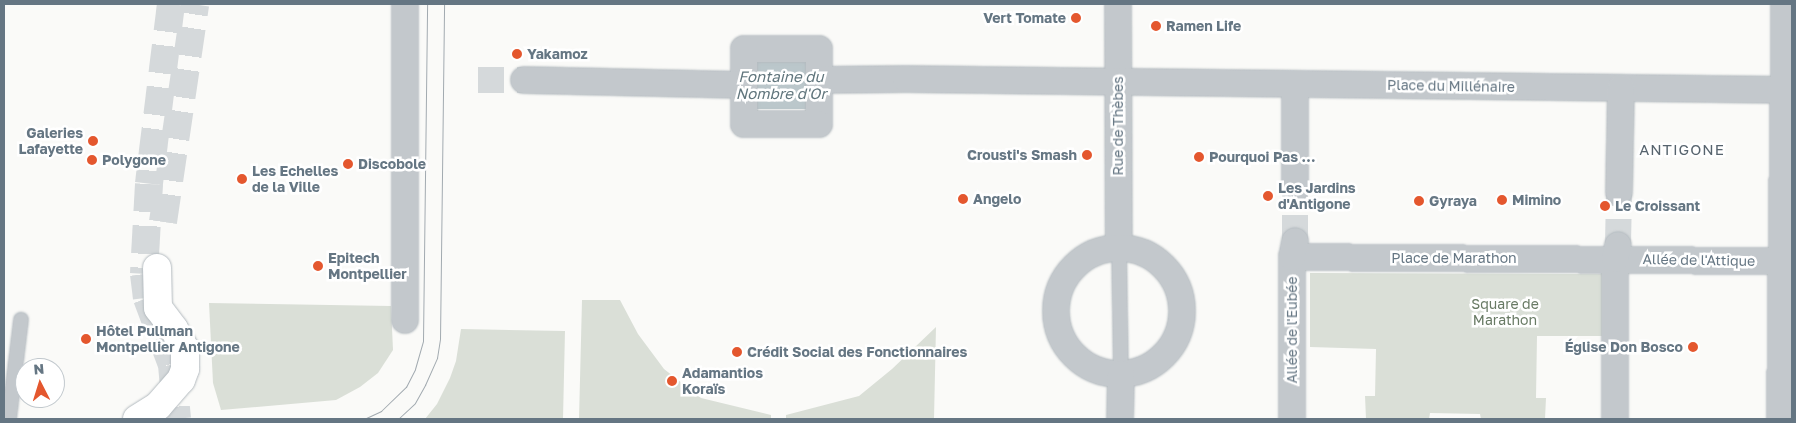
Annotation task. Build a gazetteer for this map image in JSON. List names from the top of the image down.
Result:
{
  "streets": {
    "street": [
      "Place du Millénaire",
      "Rue de Thèbes",
      "Place de Marathon",
      "Allée de l'Attique",
      "Allée de l'Eubée"
    ]
  },
  "crossings": [
    ["Place du Millénaire", "Rue de Thèbes"],
    ["Place de Marathon", "Allée de l'Attique"],
    ["Place de Marathon", "Allée de l'Eubée"]
  ],
  "districts": ["ANTIGONE"],
  "water": ["Fontaine du Nombre d'Or"],
  "parks": ["Square de Marathon"],
  "places": [
    "Vert Tomate",
    "Ramen Life",
    "Yakamoz",
    "Galeries Lafayette",
    "Crousti's Smash",
    "Pourquoi Pas …",
    "Polygone",
    "Discobole",
    "Les Echelles de la Ville",
    "Les Jardins d'Antigone",
    "Angelo",
    "Mimino",
    "Gyraya",
    "Le Croissant",
    "Epitech Montpellier",
    "Hôtel Pullman Montpellier Antigone",
    "Église Don Bosco",
    "Crédit Social des Fonctionnaires",
    "Adamantios Koraïs"
  ],
  "north": "top"
}
